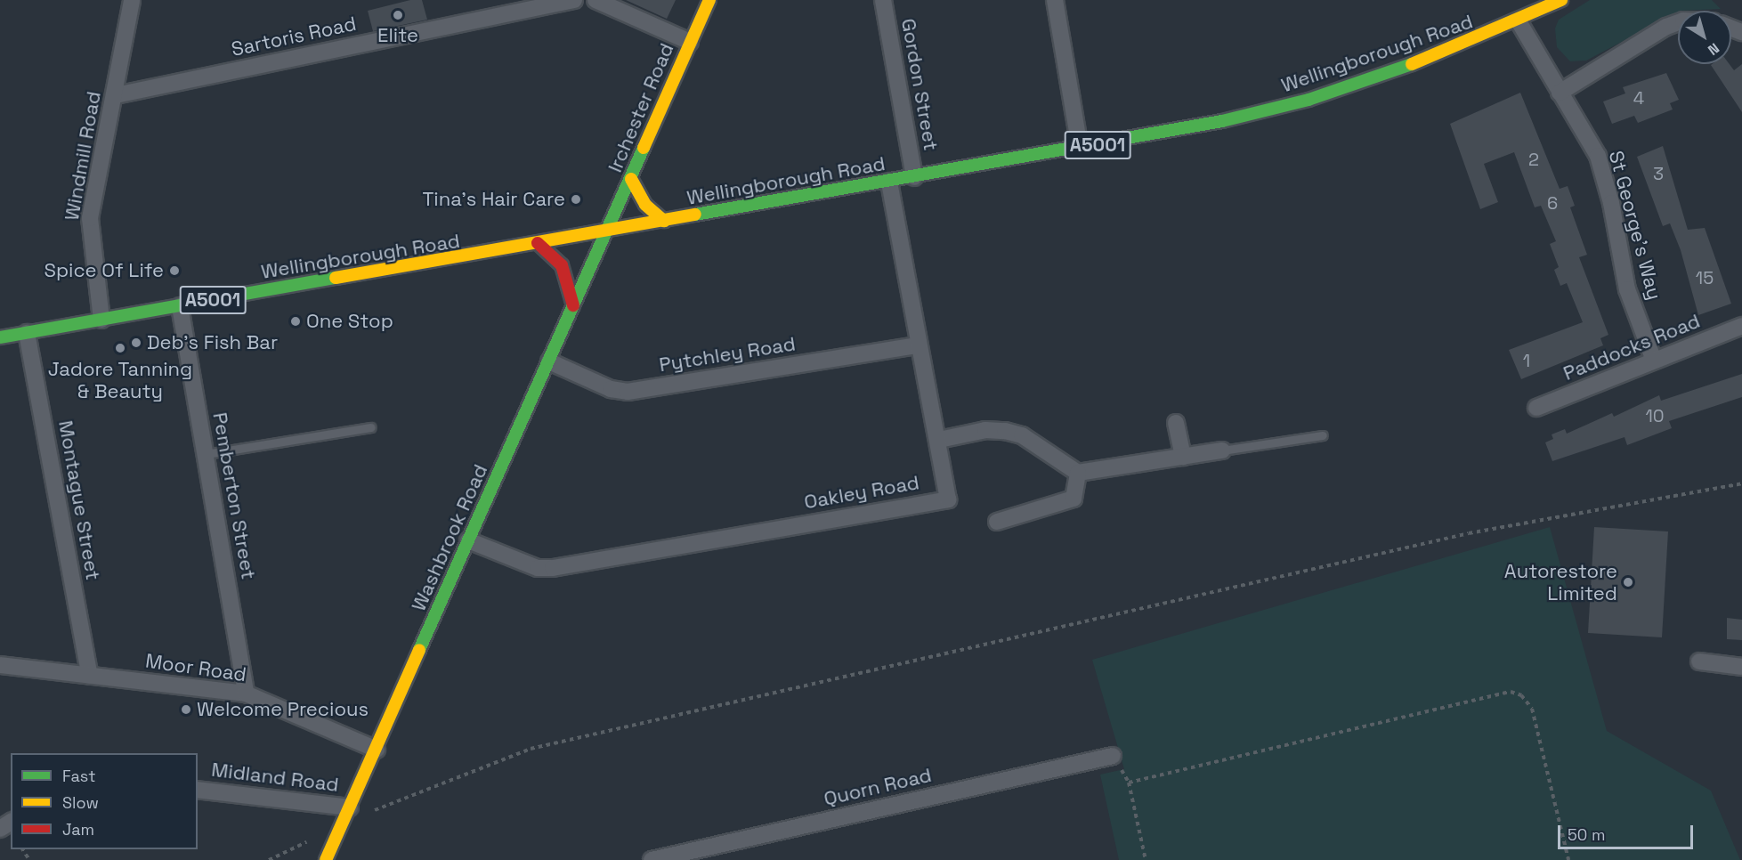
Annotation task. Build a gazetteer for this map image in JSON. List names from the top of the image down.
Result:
{
  "streets": {
    "main road": [
      "Wellingborough Road",
      "Irchester Road",
      "A5001",
      "Washbrook Road"
    ],
    "street": [
      "Sartoris Road",
      "Gordon Street",
      "Windmill Road",
      "St George's Way",
      "Paddocks Road",
      "Pytchley Road",
      "Oakley Road",
      "Pemberton Street",
      "Montague Street",
      "Moor Road",
      "Midland Road",
      "Quorn Road"
    ]
  },
  "crossings": [
    ["Sartoris Road", "Windmill Road"],
    ["Wellingborough Road", "Gordon Street"],
    ["Wellingborough Road", "Irchester Road"],
    ["Wellingborough Road", "Windmill Road"],
    ["Wellingborough Road", "St George's Way"],
    ["Wellingborough Road", "Oakley Road"],
    ["Wellingborough Road", "Pemberton Street"],
    ["Wellingborough Road", "Montague Street"],
    ["Wellingborough Road", "Washbrook Road"],
    ["Irchester Road", "Washbrook Road"],
    ["St George's Way", "Paddocks Road"],
    ["Pytchley Road", "Oakley Road"],
    ["Pytchley Road", "Washbrook Road"],
    ["Oakley Road", "Washbrook Road"],
    ["Pemberton Street", "Moor Road"],
    ["Montague Street", "Moor Road"],
    ["Washbrook Road", "Moor Road"],
    ["Washbrook Road", "Midland Road"]
  ],
  "places": [
    "Elite",
    "Tina's Hair Care",
    "Spice Of Life",
    "One Stop",
    "Deb's Fish Bar",
    "Jadore Tanning & Beauty",
    "Autorestore Limited",
    "Welcome Precious"
  ],
  "house_numbers": [
    "4",
    "2",
    "3",
    "6",
    "15",
    "1",
    "10"
  ],
  "legend": ["Fast", "Slow", "Jam"],
  "scale_bar": "50 m",
  "north": "bottom right"
}
